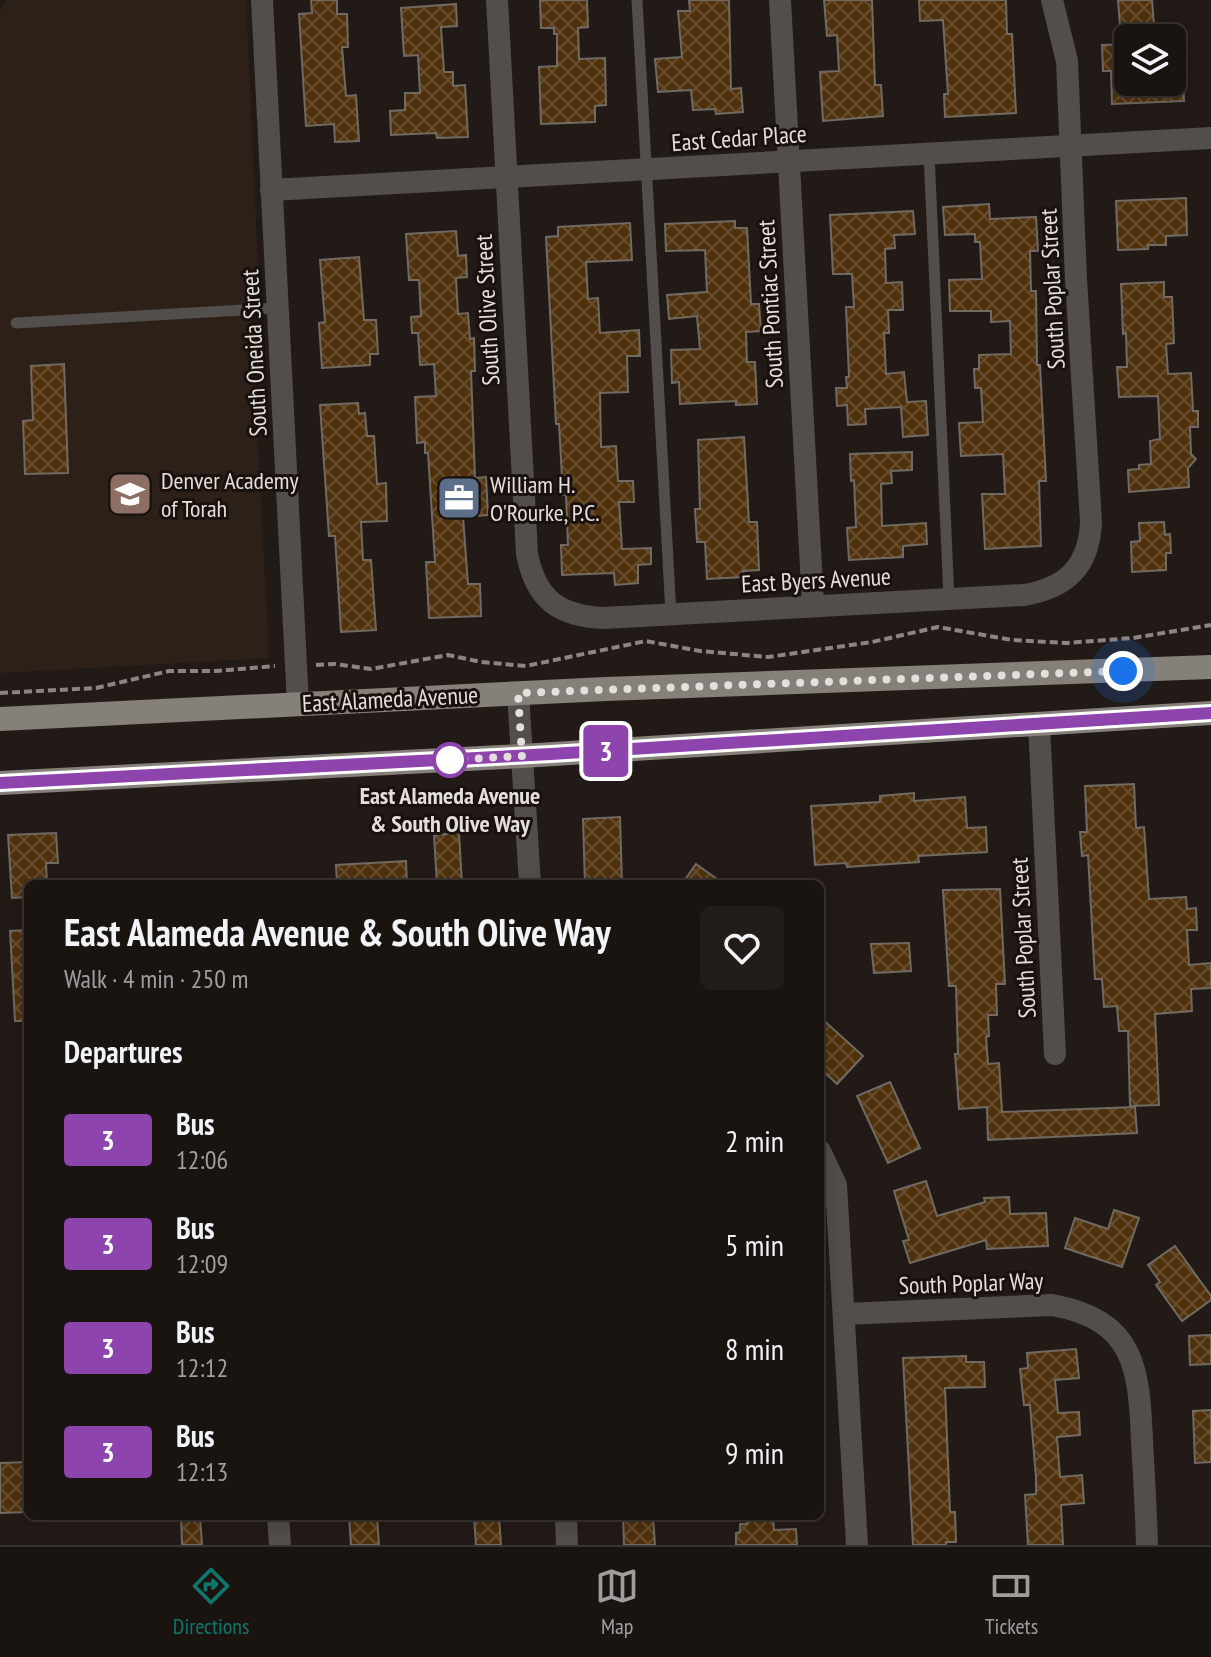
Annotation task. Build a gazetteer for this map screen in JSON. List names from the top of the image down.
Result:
{
  "streets": {
    "main road": ["East Alameda Avenue"],
    "street": [
      "East Cedar Place",
      "South Poplar Street",
      "South Pontiac Street",
      "South Olive Street",
      "South Oneida Street",
      "East Byers Avenue",
      "South Poplar Way"
    ]
  },
  "crossings": [
    ["East Cedar Place", "South Poplar Street"],
    ["East Cedar Place", "South Pontiac Street"],
    ["East Cedar Place", "South Olive Street"],
    ["East Cedar Place", "South Oneida Street"],
    ["South Poplar Street", "East Byers Avenue"],
    ["South Pontiac Street", "East Byers Avenue"],
    ["South Olive Street", "East Byers Avenue"],
    ["South Oneida Street", "East Alameda Avenue"]
  ],
  "places": {
    "school or university": ["Denver Academy of Torah"],
    "office": ["William H. O'Rourke, P.C."],
    "other": ["East Alameda Avenue & South Olive Way"]
  },
  "lines": ["bus line 3"],
  "page": {
    "on_map": "3",
    "heading": [
      ["East Alameda Avenue & South Olive Way", "Walk · 4 min · 250 m"],
      "Departures"
    ],
    "list": [
      {
        "mark": "3",
        "name": "Bus",
        "note": "12:06",
        "value": "2 min"
      },
      {
        "mark": "3",
        "name": "Bus",
        "note": "12:09",
        "value": "5 min"
      },
      {
        "mark": "3",
        "name": "Bus",
        "note": "12:12",
        "value": "8 min"
      },
      {
        "mark": "3",
        "name": "Bus",
        "note": "12:13",
        "value": "9 min"
      }
    ],
    "tabs": ["Directions", "Map", "Tickets"]
  }
}
